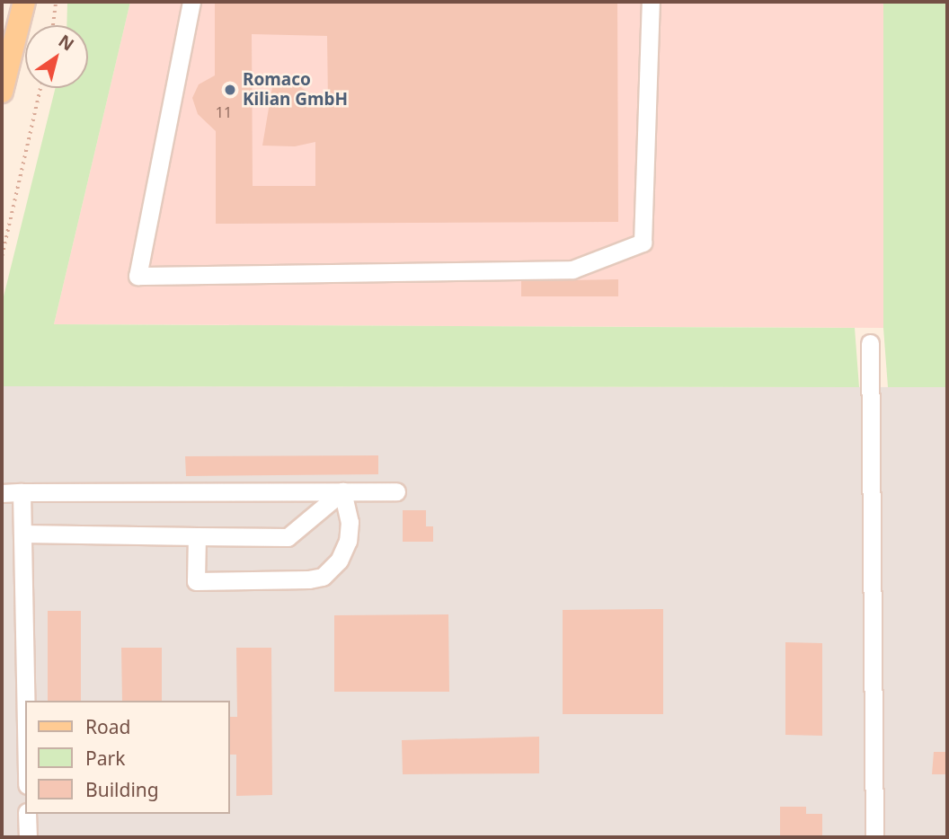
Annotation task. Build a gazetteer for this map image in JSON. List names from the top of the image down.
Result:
{
  "places": ["Romaco Kilian GmbH"],
  "house_numbers": ["11"],
  "legend": ["Road", "Park", "Building"],
  "north": "top right"
}
